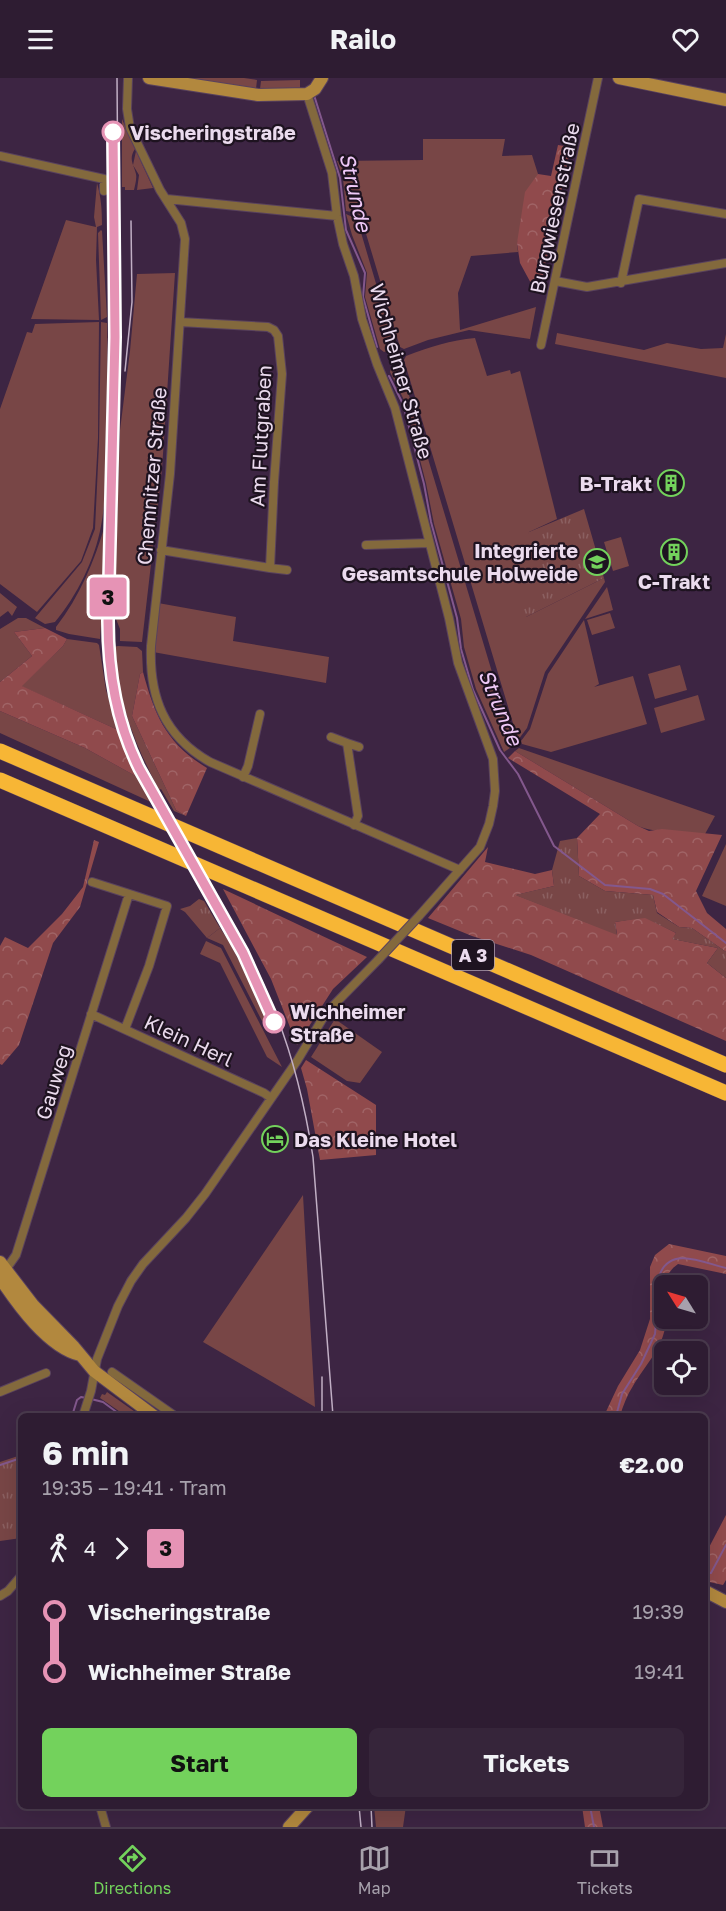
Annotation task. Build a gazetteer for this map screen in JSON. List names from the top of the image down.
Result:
{
  "streets": {
    "highway": ["A 3"],
    "street": [
      "Burgwiesenstraße",
      "Wichheimer Straße",
      "Am Flutgraben",
      "Chemnitzer Straße",
      "Klein Herl",
      "Gauweg"
    ]
  },
  "crossings": [
    ["Wichheimer Straße", "Chemnitzer Straße"],
    ["Wichheimer Straße", "Klein Herl"],
    ["Am Flutgraben", "Chemnitzer Straße"],
    ["Klein Herl", "Gauweg"]
  ],
  "water": ["Strunde"],
  "places": {
    "other": ["Vischeringstraße", "Wichheimer Straße"],
    "building": ["B-Trakt", "C-Trakt"],
    "school or university": ["Integrierte Gesamtschule Holweide"],
    "hotel": ["Das Kleine Hotel"]
  },
  "lines": ["tram line 3"],
  "north": "top left",
  "page": {
    "header": "Railo",
    "on_map": "3",
    "heading": ["6 min", "19:35 – 19:41 · Tram", "€2.00"],
    "legs": ["4", "3"],
    "list": [
      {
        "name": "Vischeringstraße",
        "value": "19:39"
      },
      {
        "name": "Wichheimer Straße",
        "value": "19:41"
      }
    ],
    "buttons": ["Start", "Tickets"],
    "tabs": ["Directions", "Map", "Tickets"]
  }
}
